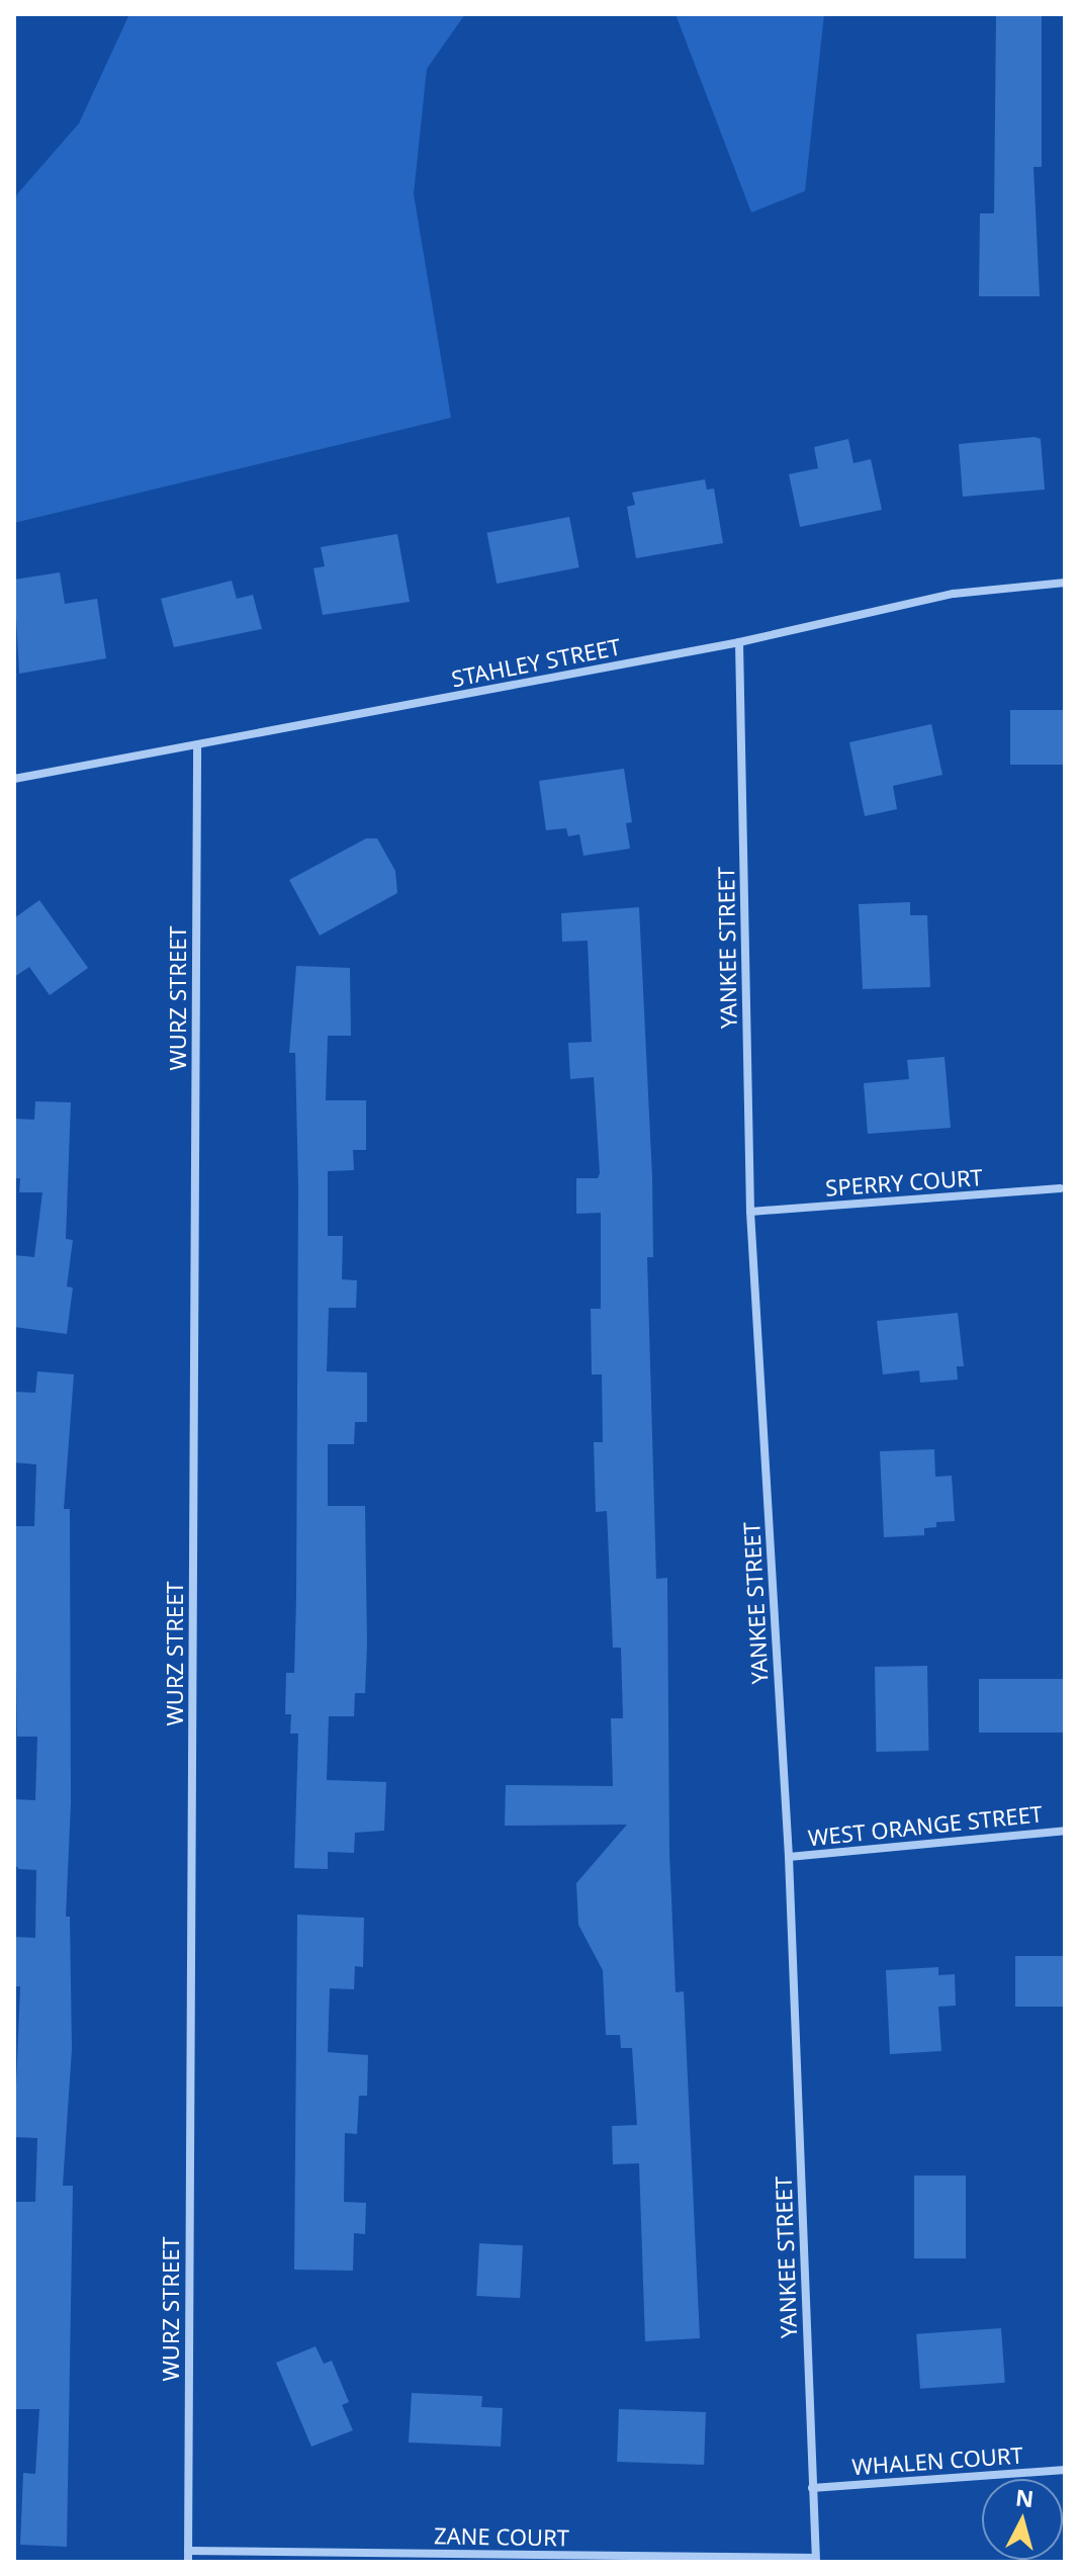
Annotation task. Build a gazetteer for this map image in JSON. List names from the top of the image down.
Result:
{
  "streets": {
    "street": [
      "STAHLEY STREET",
      "YANKEE STREET",
      "WURZ STREET",
      "SPERRY COURT",
      "WEST ORANGE STREET",
      "WHALEN COURT",
      "ZANE COURT"
    ]
  },
  "crossings": [
    ["STAHLEY STREET", "YANKEE STREET"],
    ["STAHLEY STREET", "WURZ STREET"],
    ["YANKEE STREET", "SPERRY COURT"],
    ["YANKEE STREET", "WEST ORANGE STREET"],
    ["YANKEE STREET", "WHALEN COURT"],
    ["YANKEE STREET", "ZANE COURT"],
    ["WURZ STREET", "ZANE COURT"]
  ],
  "north": "top"
}
